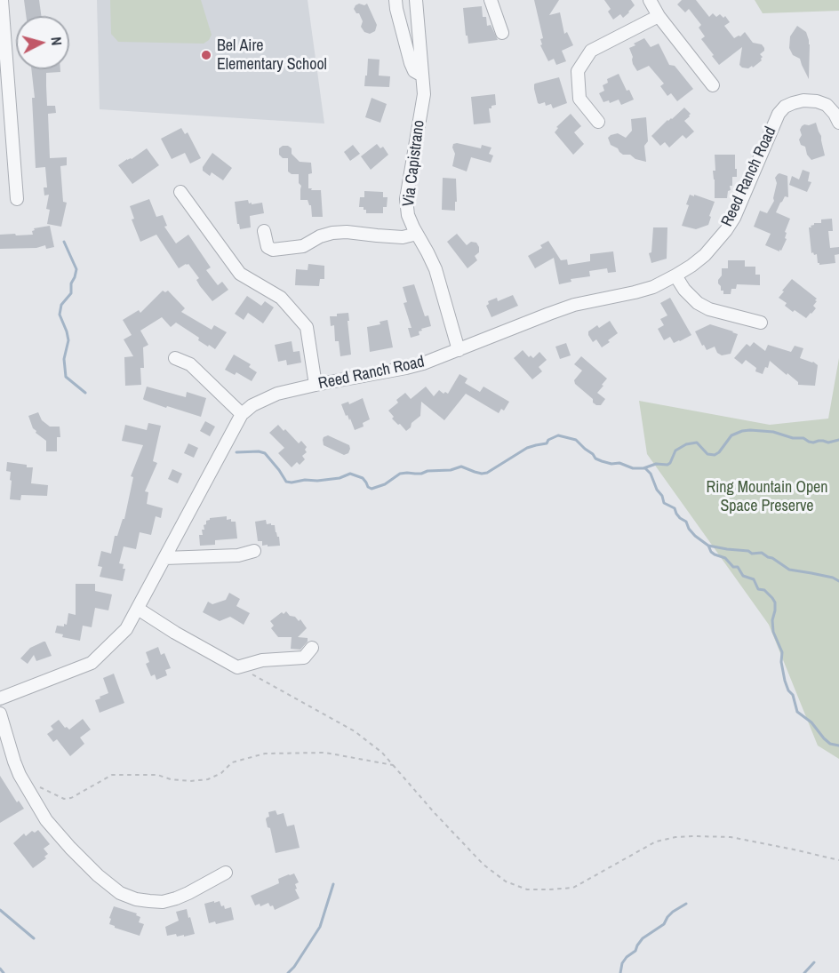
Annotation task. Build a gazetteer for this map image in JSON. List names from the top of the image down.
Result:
{
  "streets": {
    "street": ["Via Capistrano", "Reed Ranch Road"]
  },
  "crossings": [
    ["Via Capistrano", "Reed Ranch Road"]
  ],
  "parks": ["Ring Mountain Open Space Preserve"],
  "places": ["Bel Aire Elementary School"],
  "north": "right"
}
